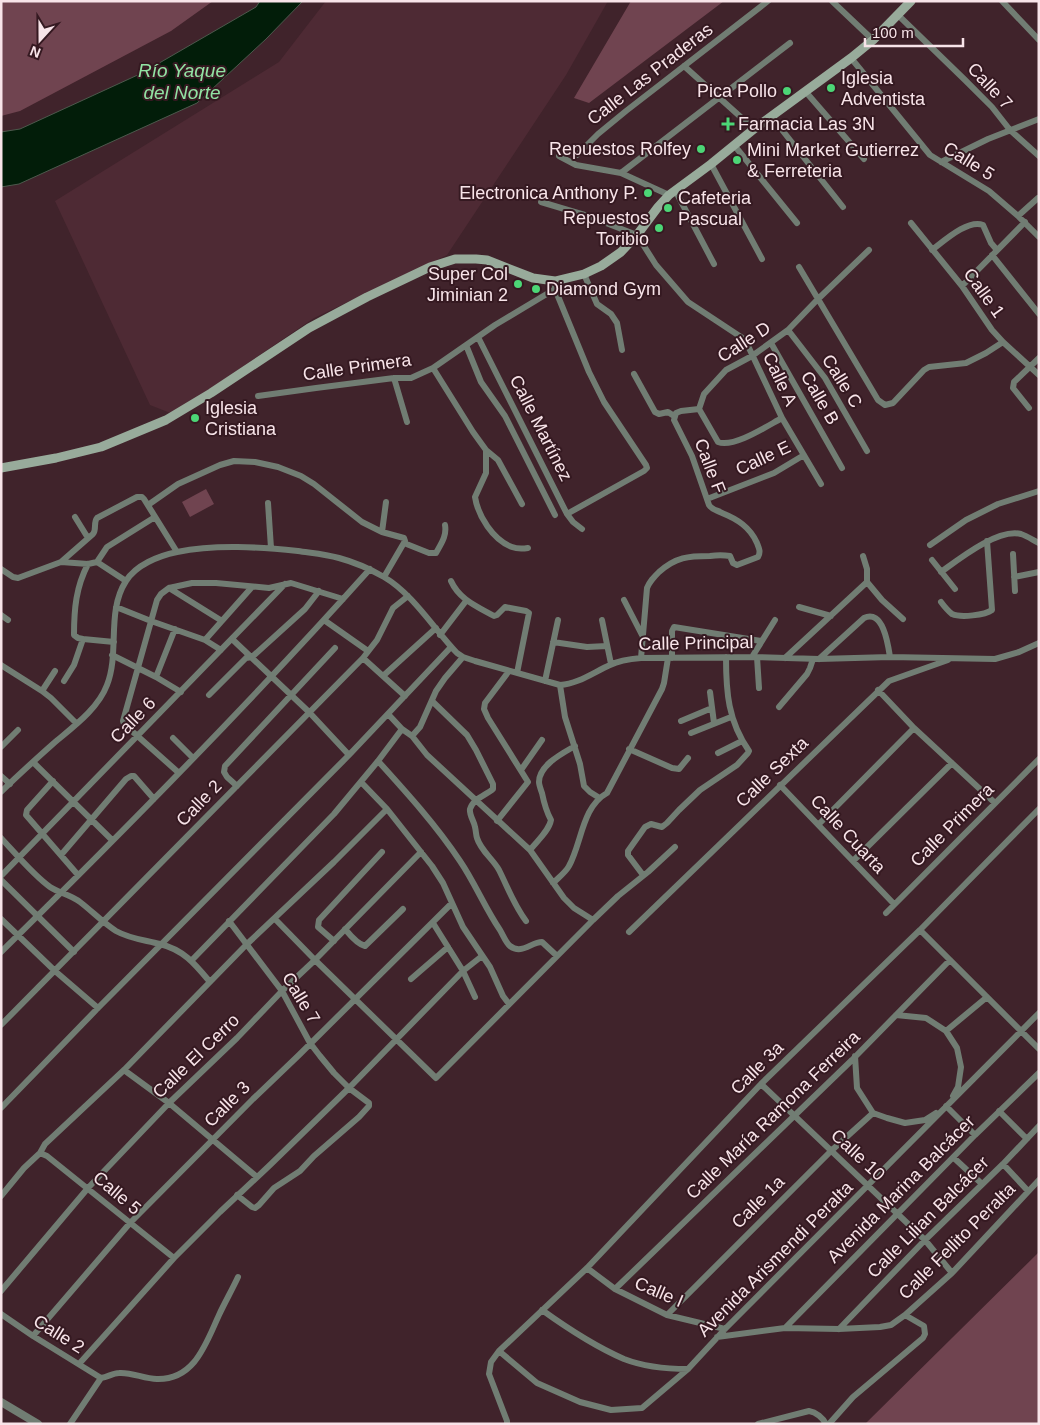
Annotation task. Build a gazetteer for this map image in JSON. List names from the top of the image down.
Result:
{
  "streets": {
    "street": [
      "Calle Las Praderas",
      "Calle 7",
      "Calle 5",
      "Calle 1",
      "Calle D",
      "Calle Primera",
      "Calle A",
      "Calle C",
      "Calle B",
      "Calle Martínez",
      "Calle E",
      "Calle F",
      "Calle Principal",
      "Calle 6",
      "Calle Sexta",
      "Calle 2",
      "Calle Cuarta",
      "Calle El Cerro",
      "Calle 3a",
      "Calle 3",
      "Calle María Ramona Ferreira",
      "Calle 10",
      "Avenida Marina Balcácer",
      "Calle 1a",
      "Calle Lilian Balcácer",
      "Calle Fellito Peralta",
      "Avenida Arismendi Peralta",
      "Calle I"
    ]
  },
  "crossings": [
    ["Calle 7", "Calle El Cerro"],
    ["Calle 7", "Calle 3"],
    ["Calle 5", "Calle El Cerro"],
    ["Calle 5", "Calle 3"],
    ["Calle D", "Calle A"],
    ["Calle D", "Calle C"],
    ["Calle D", "Calle B"],
    ["Calle Primera", "Calle Martínez"],
    ["Calle Primera", "Calle Cuarta"],
    ["Calle A", "Calle E"],
    ["Calle E", "Calle F"],
    ["Calle Principal", "Calle Sexta"],
    ["Calle Sexta", "Calle Cuarta"],
    ["Calle 2", "Calle 3"],
    ["Calle 3a", "Calle 10"],
    ["Calle 3a", "Avenida Arismendi Peralta"],
    ["Calle 3a", "Calle I"],
    ["Calle María Ramona Ferreira", "Calle 10"],
    ["Calle María Ramona Ferreira", "Calle 1a"],
    ["Calle María Ramona Ferreira", "Avenida Arismendi Peralta"],
    ["Calle María Ramona Ferreira", "Calle I"],
    ["Calle 10", "Avenida Marina Balcácer"],
    ["Calle 10", "Calle 1a"],
    ["Calle 10", "Calle Lilian Balcácer"],
    ["Calle 10", "Calle Fellito Peralta"],
    ["Calle 10", "Avenida Arismendi Peralta"],
    ["Avenida Marina Balcácer", "Calle Fellito Peralta"],
    ["Calle 1a", "Avenida Arismendi Peralta"],
    ["Calle 1a", "Calle I"],
    ["Calle Lilian Balcácer", "Calle Fellito Peralta"],
    ["Calle Fellito Peralta", "Avenida Arismendi Peralta"],
    ["Avenida Arismendi Peralta", "Calle I"]
  ],
  "water": ["Río Yaque del Norte"],
  "places": {
    "other": [
      "Iglesia Adventista",
      "Pica Pollo",
      "Repuestos Rolfey",
      "Mini Market Gutierrez & Ferreteria",
      "Electronica Anthony P.",
      "Cafeteria Pascual",
      "Repuestos Toribio",
      "Super Col Jiminian 2",
      "Diamond Gym",
      "Iglesia Cristiana"
    ],
    "health": ["Farmacia Las 3N"]
  },
  "scale_bar": "100 m",
  "north": "bottom"
}
